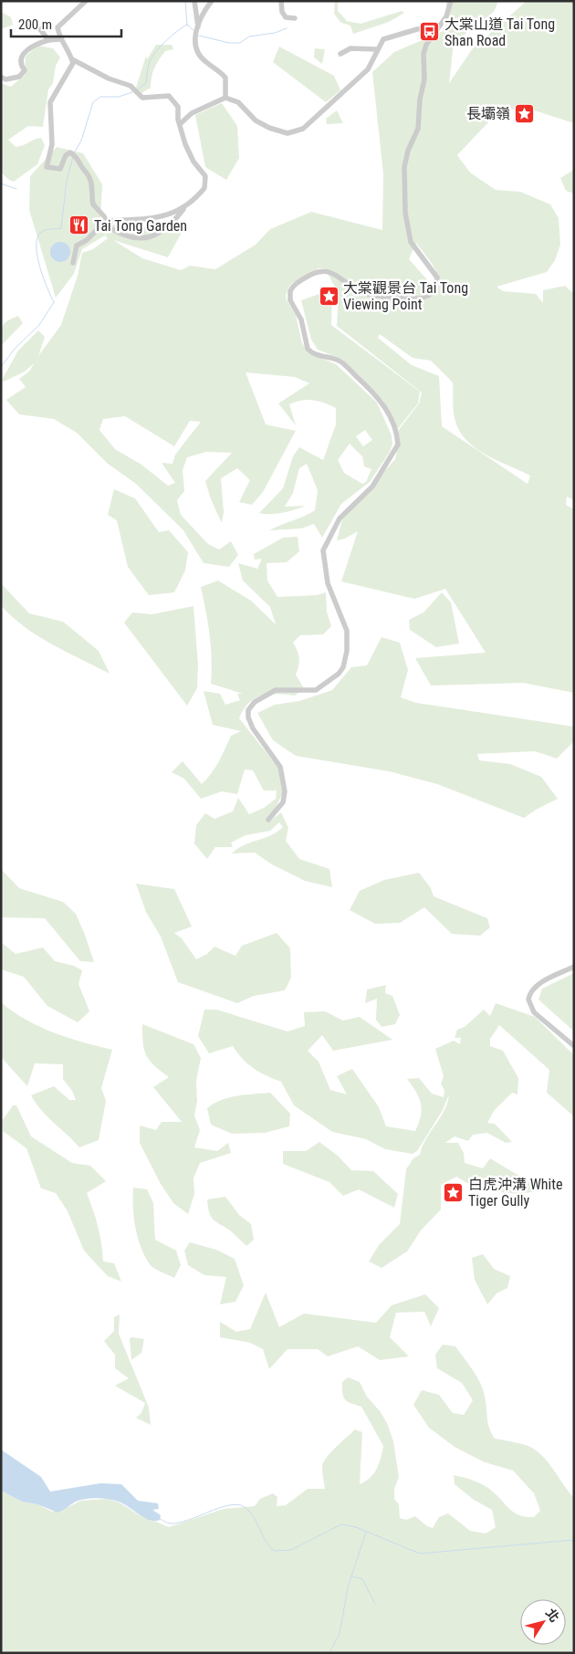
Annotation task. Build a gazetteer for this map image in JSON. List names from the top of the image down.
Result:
{
  "places": {
    "bus stop": ["大棠山道 Tai Tong Shan Road"],
    "place": ["長壩嶺", "大棠觀景台 Tai Tong Viewing Point", "白虎沖溝 White Tiger Gully"],
    "restaurant": ["Tai Tong Garden"]
  },
  "scale_bar": "200 m",
  "north": "top right"
}
